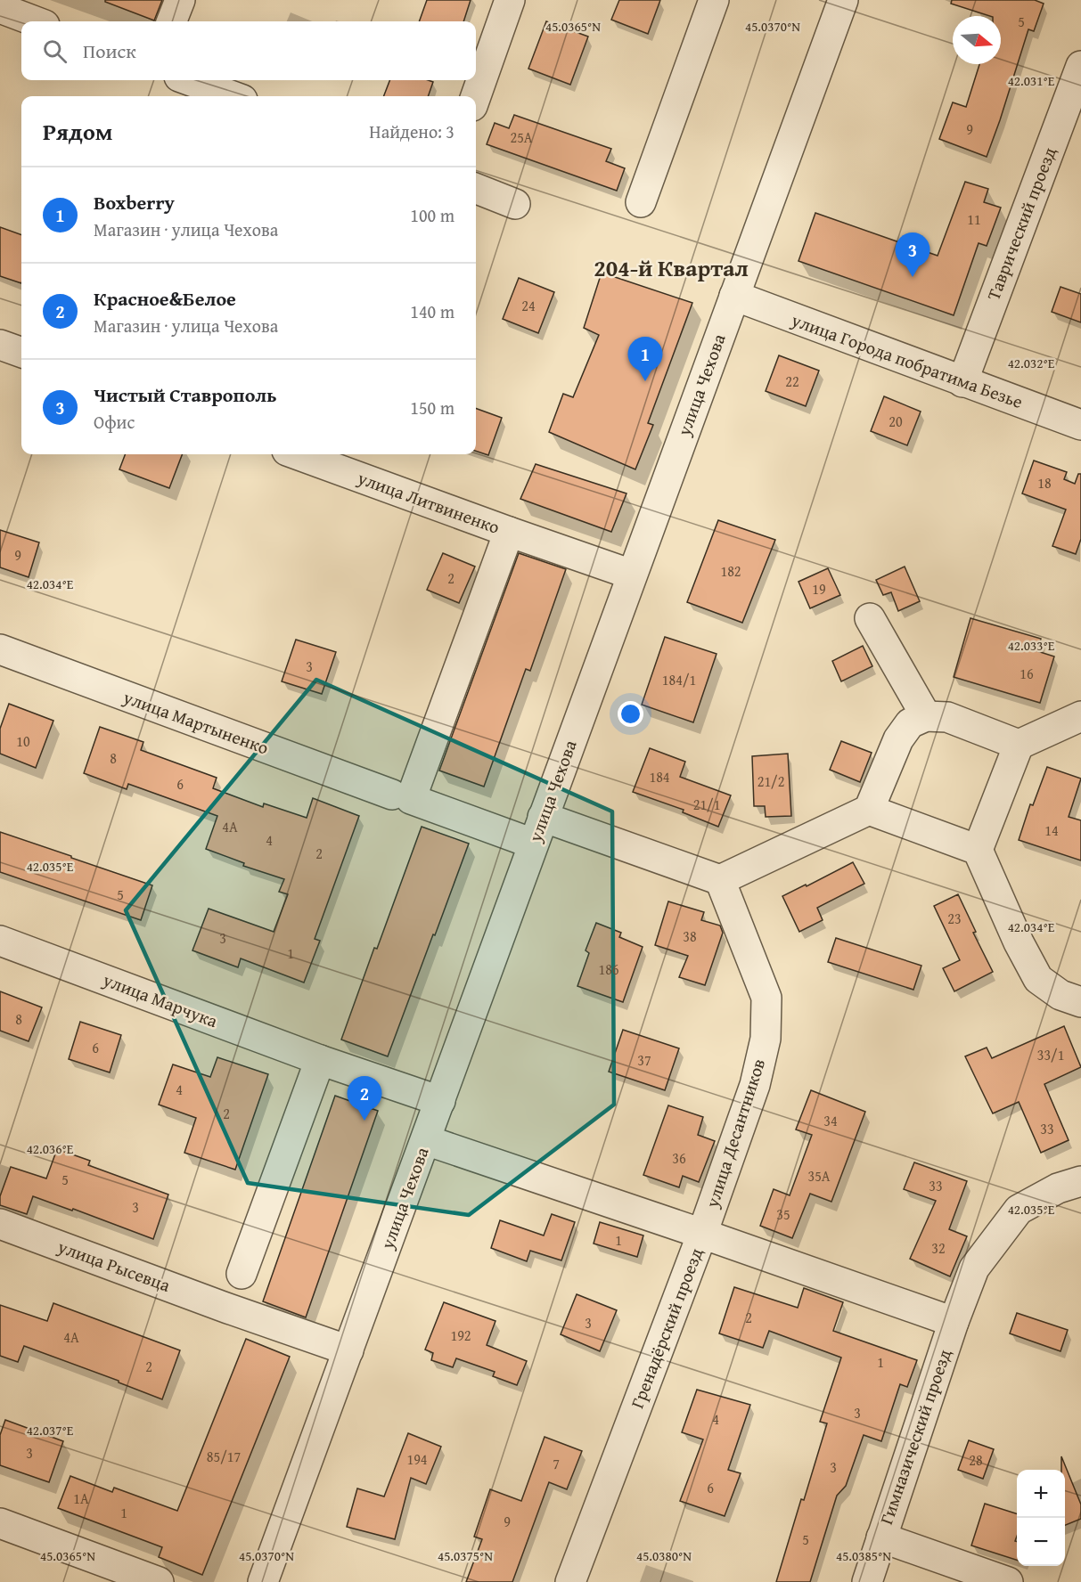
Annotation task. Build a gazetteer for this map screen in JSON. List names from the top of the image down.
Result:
{
  "streets": {
    "street": [
      "Таврический проезд",
      "улица Города побратима Безье",
      "улица Чехова",
      "улица Литвиненко",
      "улица Мартыненко",
      "улица Марчука",
      "улица Десантников",
      "улица Рысевца",
      "Гренадёрский проезд",
      "Гимназический проезд"
    ]
  },
  "crossings": [
    ["Таврический проезд", "улица Города побратима Безье"],
    ["улица Города побратима Безье", "улица Чехова"],
    ["улица Чехова", "улица Литвиненко"],
    ["улица Чехова", "улица Марчука"],
    ["улица Чехова", "улица Рысевца"],
    ["улица Десантников", "Гренадёрский проезд"],
    ["Гренадёрский проезд", "Гимназический проезд"]
  ],
  "districts": ["204-й Квартал"],
  "house_numbers": [
    "5",
    "9",
    "25А",
    "11",
    "24",
    "22",
    "20",
    "18",
    "9",
    "182",
    "2",
    "19",
    "3",
    "16",
    "184/1",
    "10",
    "8",
    "184",
    "21/2",
    "6",
    "21/1",
    "4А",
    "14",
    "4",
    "2",
    "5",
    "23",
    "38",
    "3",
    "1",
    "186",
    "8",
    "6",
    "33/1",
    "37",
    "4",
    "2",
    "34",
    "33",
    "36",
    "35А",
    "5",
    "33",
    "3",
    "35",
    "1",
    "32",
    "2",
    "3",
    "192",
    "4А",
    "1",
    "2",
    "3",
    "4",
    "3",
    "85/17",
    "194",
    "28",
    "7",
    "3",
    "6",
    "1А",
    "1",
    "9",
    "5"
  ],
  "north": "right",
  "page": {
    "search": "Поиск",
    "heading": ["Рядом", "Найдено: 3"],
    "list": [
      {
        "mark": "1",
        "name": "Boxberry",
        "note": "Магазин · улица Чехова",
        "value": "100 m"
      },
      {
        "mark": "2",
        "name": "Красное&Белое",
        "note": "Магазин · улица Чехова",
        "value": "140 m"
      },
      {
        "mark": "3",
        "name": "Чистый Ставрополь",
        "note": "Офис",
        "value": "150 m"
      }
    ],
    "pins": ["3", "1", "2"],
    "map_buttons": ["+", "−"]
  },
  "coordinates": [
    "45.0365°N",
    "45.0370°N",
    "42.031°E",
    "42.032°E",
    "42.034°E",
    "42.033°E",
    "42.035°E",
    "42.036°E",
    "42.037°E",
    "45.0375°N",
    "45.0380°N",
    "45.0385°N"
  ]
}
